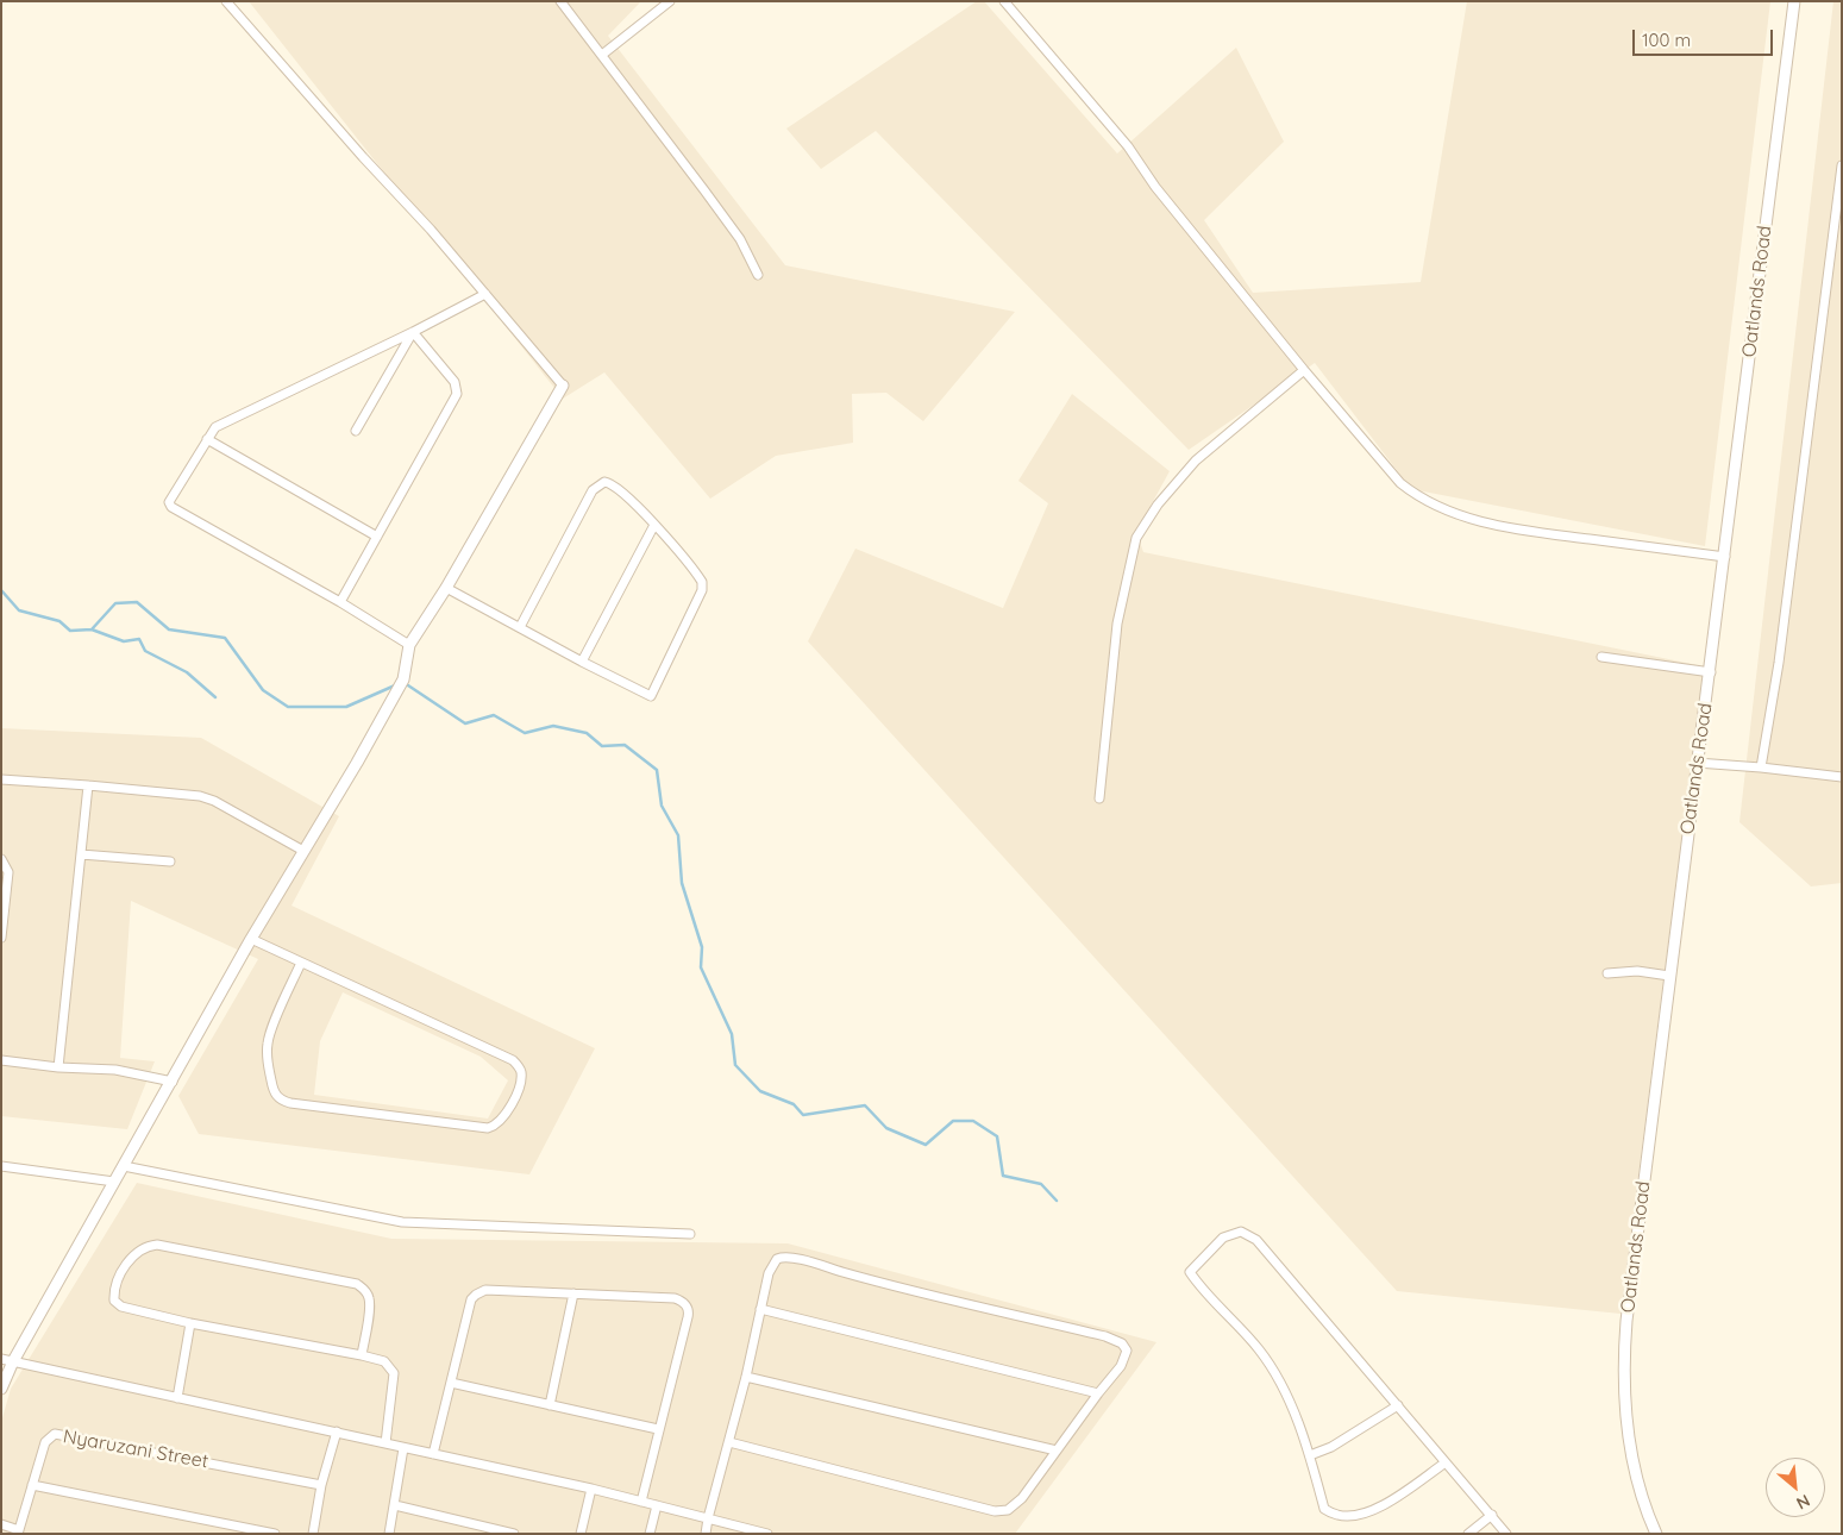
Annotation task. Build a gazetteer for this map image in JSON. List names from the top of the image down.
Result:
{
  "streets": {
    "street": ["Oatlands Road", "Nyaruzani Street"]
  },
  "scale_bar": "100 m",
  "north": "bottom right"
}
